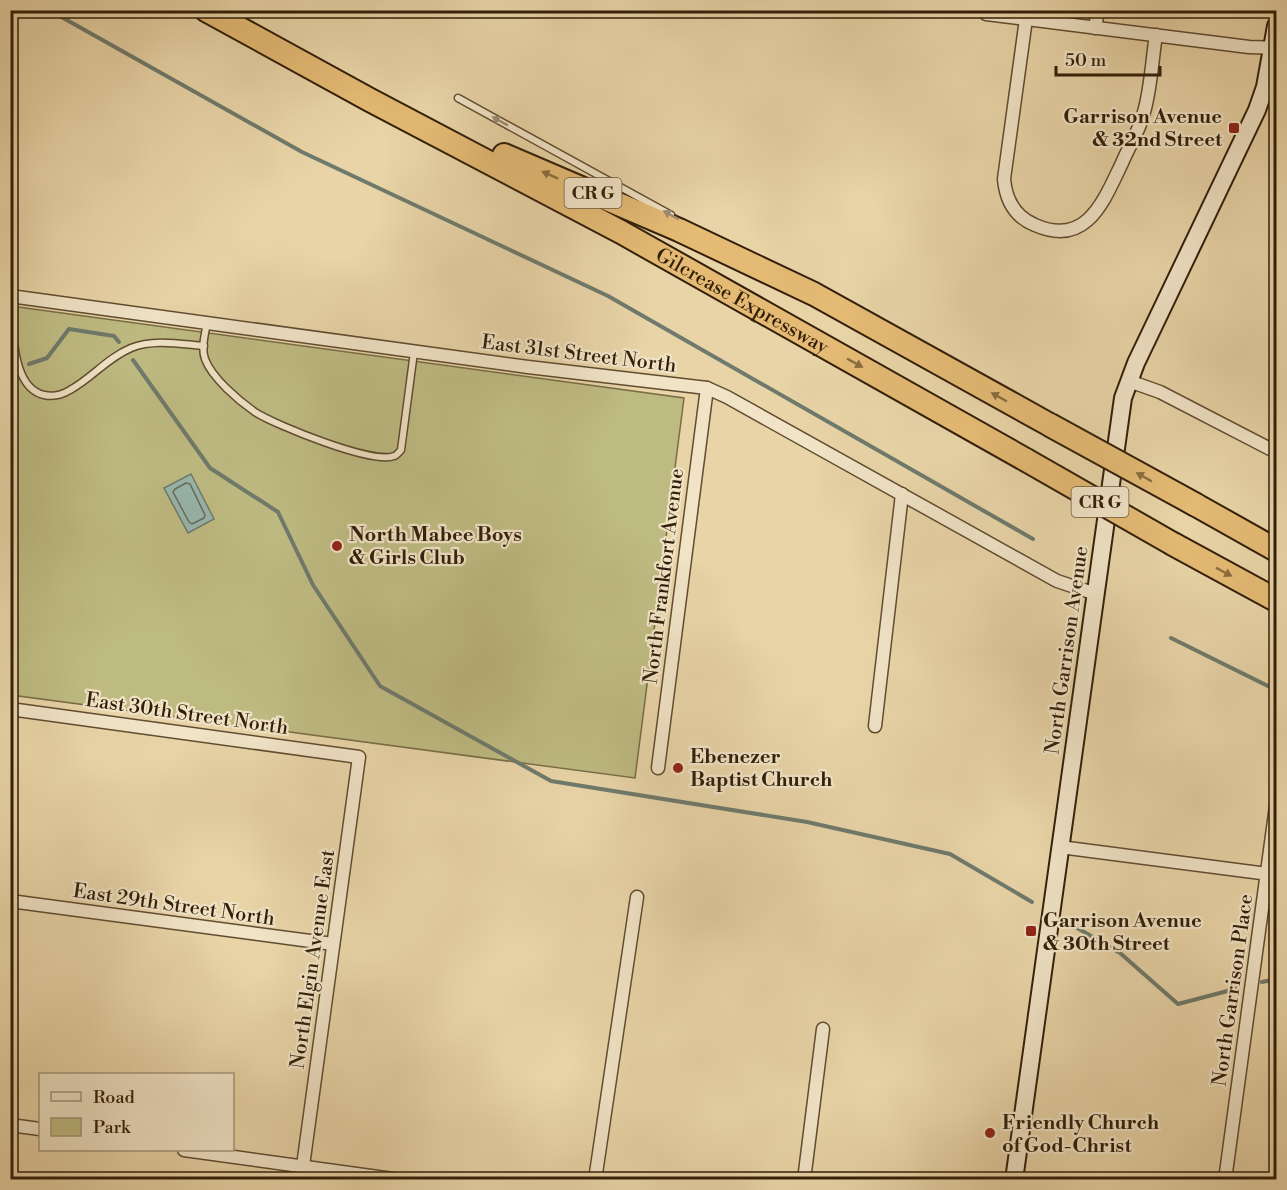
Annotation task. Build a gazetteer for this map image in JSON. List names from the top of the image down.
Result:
{
  "streets": {
    "highway": ["CR G", "Gilcrease Expressway"],
    "street": [
      "East 31st Street North",
      "North Frankfort Avenue",
      "North Garrison Avenue",
      "East 30th Street North",
      "East 29th Street North",
      "North Elgin Avenue East",
      "North Garrison Place"
    ]
  },
  "crossings": [
    ["CR G", "Gilcrease Expressway"],
    ["East 31st Street North", "North Frankfort Avenue"],
    ["East 31st Street North", "North Garrison Avenue"],
    ["East 30th Street North", "North Elgin Avenue East"],
    ["East 29th Street North", "North Elgin Avenue East"]
  ],
  "places": {
    "transit": ["Garrison Avenue & 32nd Street", "Garrison Avenue & 30th Street"],
    "other": ["North Mabee Boys & Girls Club", "Ebenezer Baptist Church", "Friendly Church of God-Christ"]
  },
  "legend": ["Road", "Park"],
  "scale_bar": "50 m"
}
